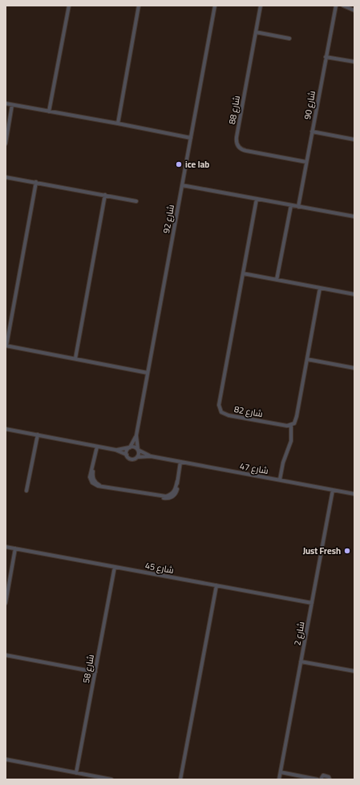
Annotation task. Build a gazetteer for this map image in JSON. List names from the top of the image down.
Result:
{
  "streets": {
    "street": [
      "شارع 90",
      "شارع 88",
      "شارع 92",
      "شارع 82",
      "شارع 47",
      "شارع 45",
      "شارع 2",
      "شارع 58"
    ]
  },
  "crossings": [
    ["شارع 90", "شارع 88"],
    ["شارع 92", "شارع 47"],
    ["شارع 47", "شارع 2"],
    ["شارع 45", "شارع 2"],
    ["شارع 45", "شارع 58"]
  ],
  "places": ["ice lab", "Just Fresh"]
}
